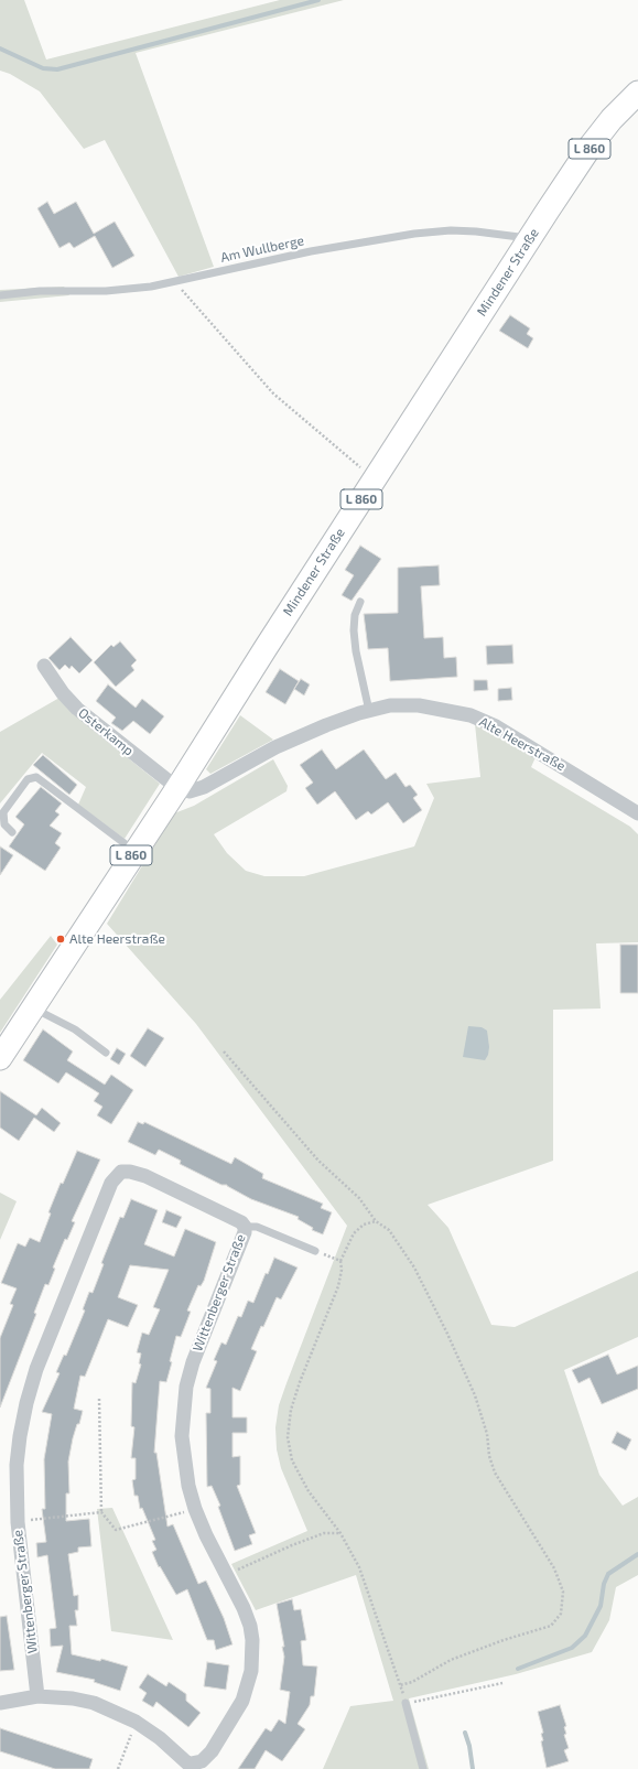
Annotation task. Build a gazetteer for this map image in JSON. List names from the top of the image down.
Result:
{
  "streets": {
    "main road": ["L 860", "Mindener Straße"],
    "street": ["Osterkamp", "Alte Heerstraße", "Wittenberger Straße"],
    "lane": ["Am Wullberge"]
  },
  "crossings": [
    ["Am Wullberge", "Mindener Straße"],
    ["Mindener Straße", "Osterkamp"],
    ["Mindener Straße", "Alte Heerstraße"],
    ["Osterkamp", "Alte Heerstraße"]
  ],
  "places": ["Alte Heerstraße"]
}
